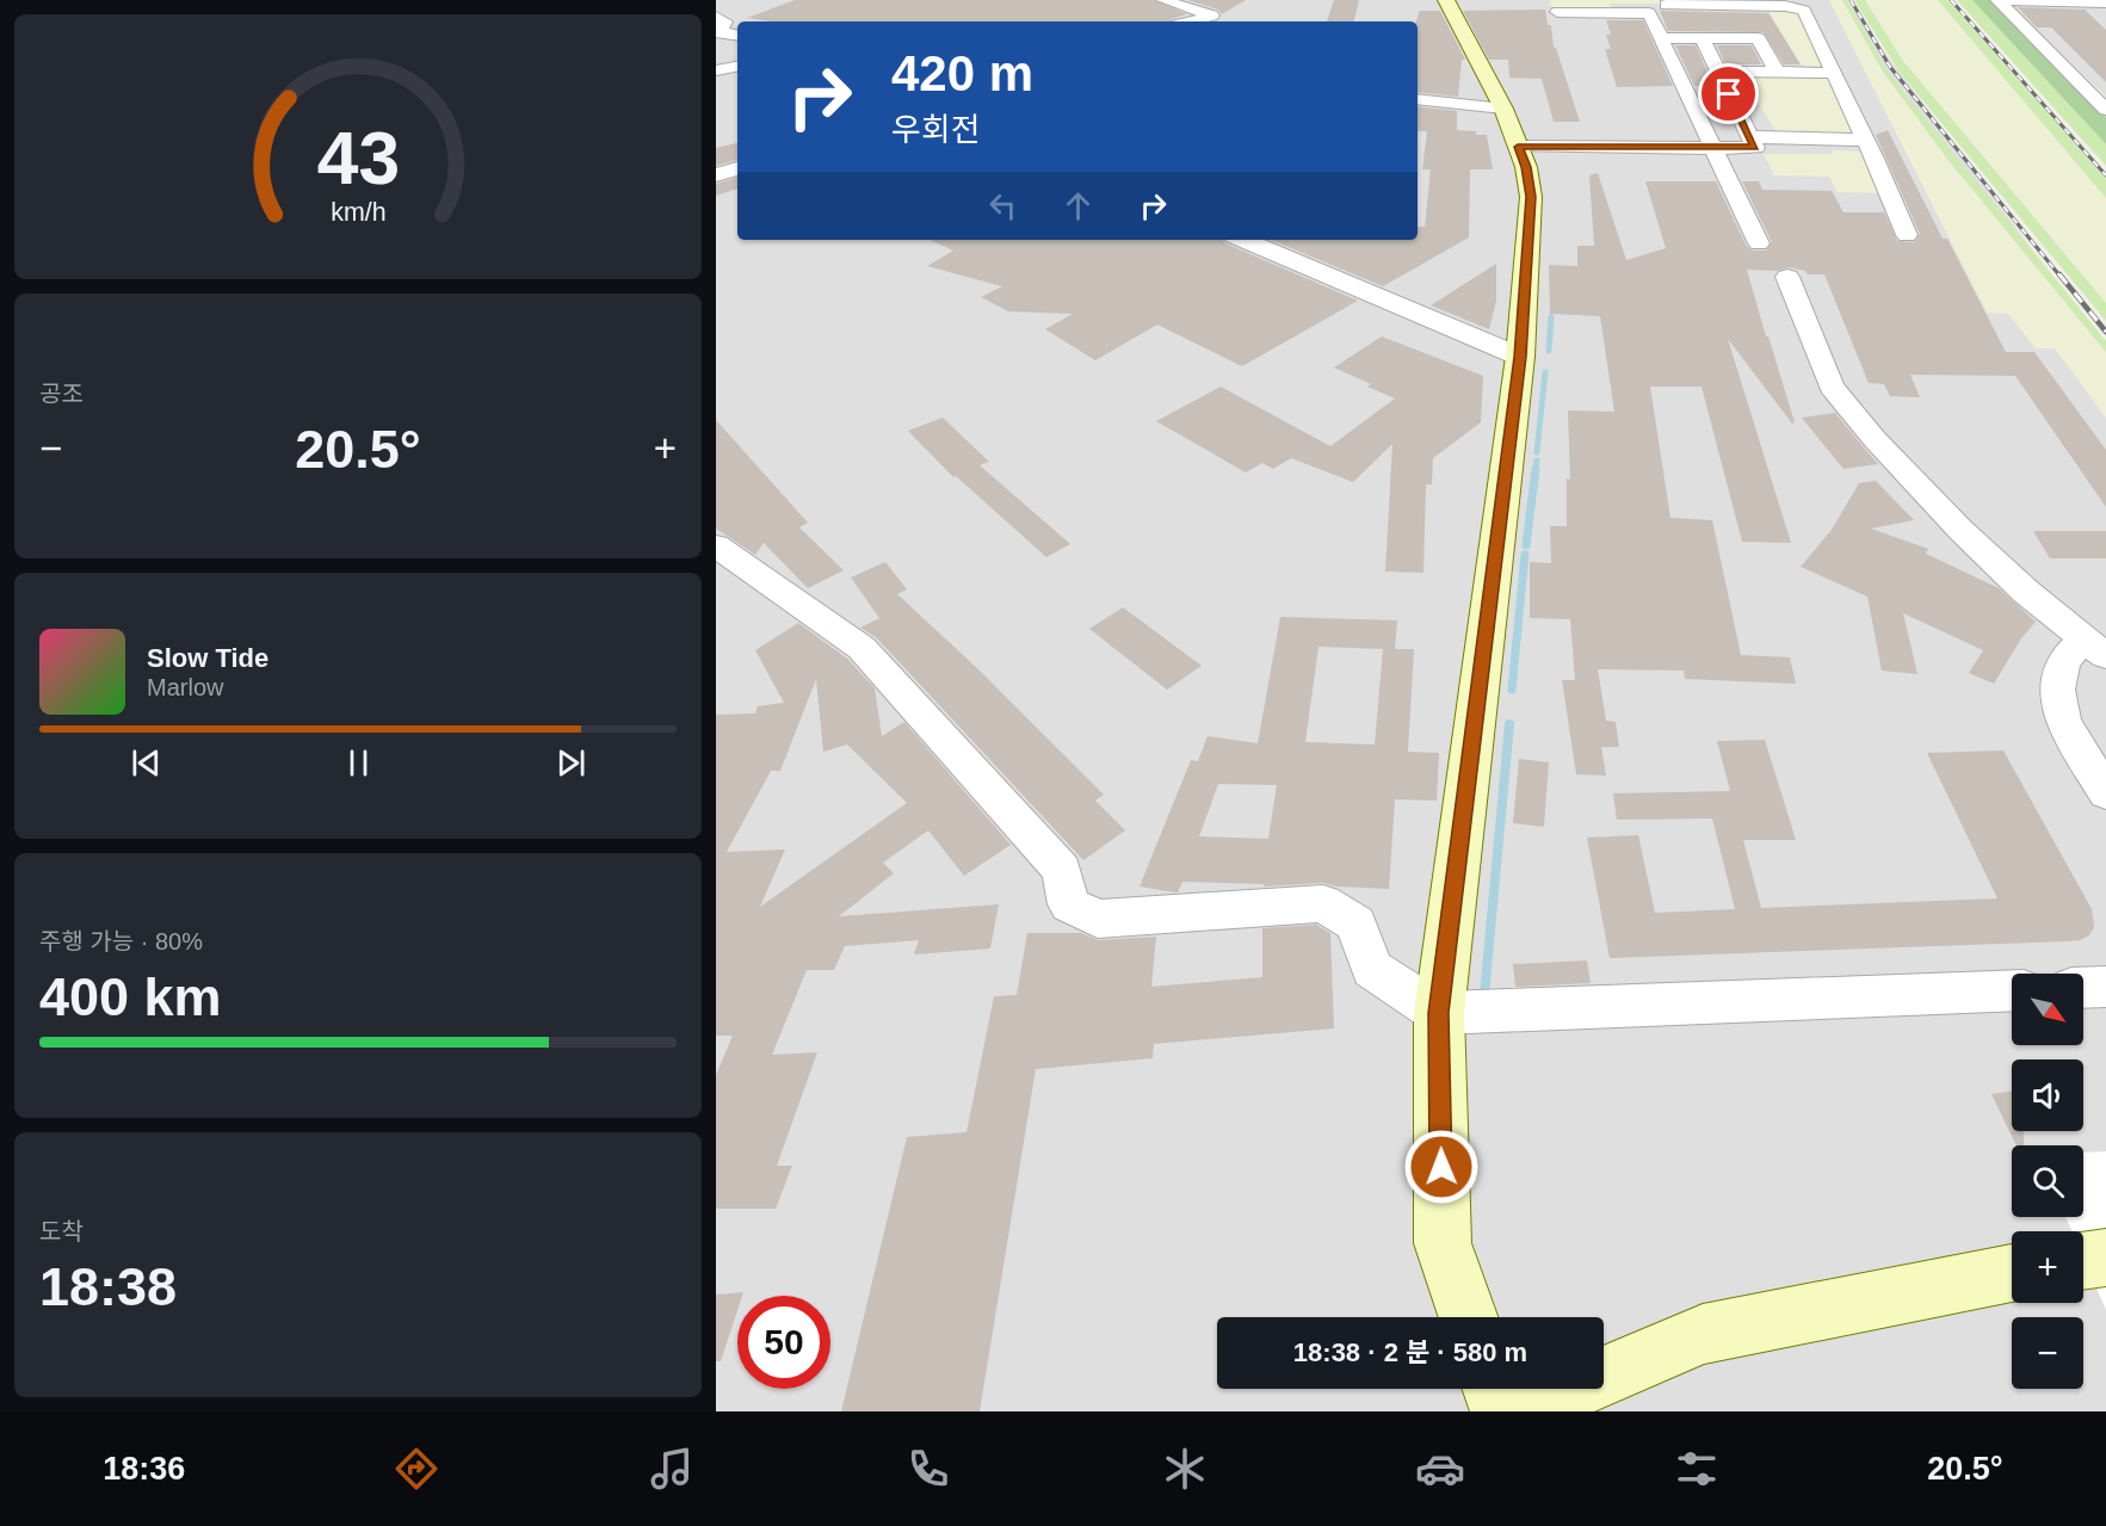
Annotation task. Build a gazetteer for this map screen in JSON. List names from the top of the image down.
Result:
{
  "north": "bottom right",
  "page": {
    "turn": ["420 m", "우회전"],
    "tile": [
      "공조",
      ["주행 가능 · 80%", "400 km"],
      ["도착", "18:38"]
    ],
    "heat": ["−", "20.5°", "+"],
    "song": ["Slow Tide", "Marlow"],
    "map_buttons": ["+", "−"],
    "limit": "50",
    "trip": "18:38 · 2 분 · 580 m",
    "tabs": ["18:36", "20.5°"],
    "gauge": ["43", "km/h"]
  }
}
